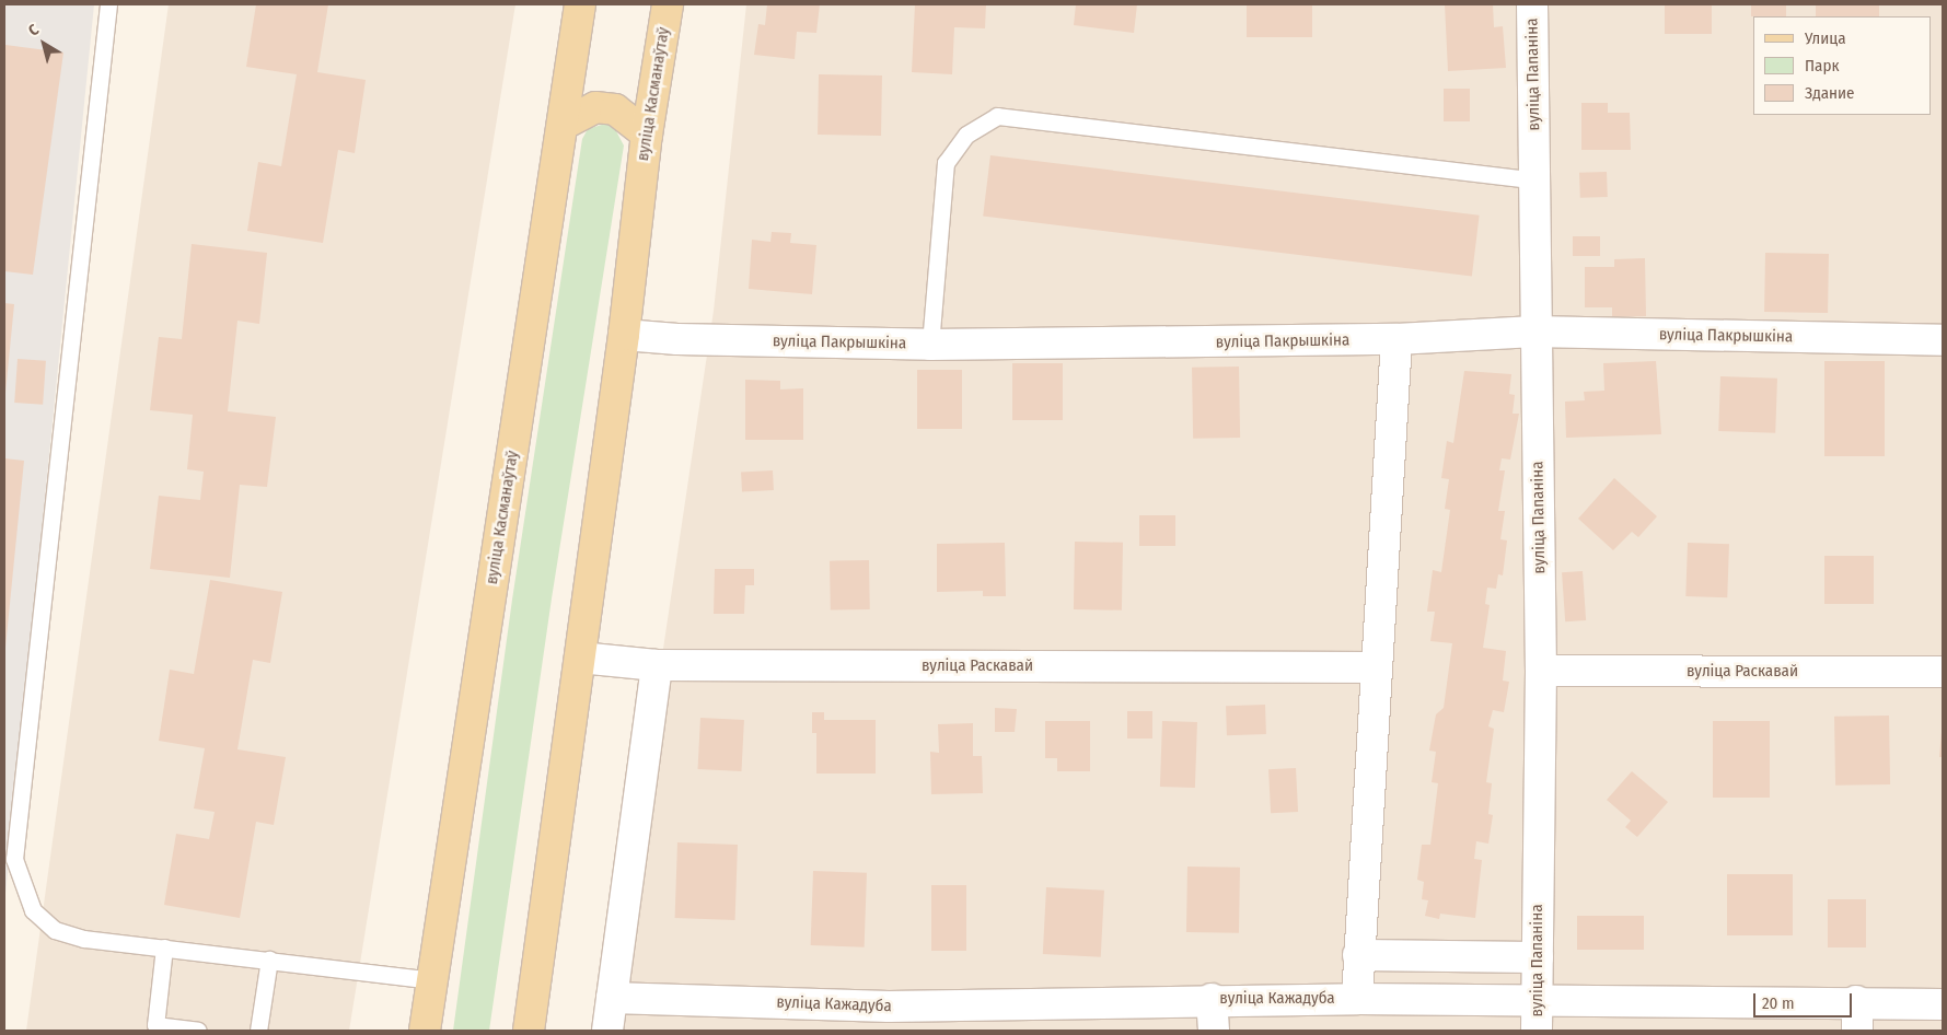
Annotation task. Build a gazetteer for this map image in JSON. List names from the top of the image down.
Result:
{
  "streets": {
    "main road": ["вуліца Касманаўтаў"],
    "street": [
      "вуліца Папаніна",
      "вуліца Пакрышкіна",
      "вуліца Раскавай",
      "вуліца Кажадуба"
    ]
  },
  "crossings": [
    ["вуліца Папаніна", "вуліца Пакрышкіна"],
    ["вуліца Папаніна", "вуліца Раскавай"],
    ["вуліца Папаніна", "вуліца Кажадуба"],
    ["вуліца Касманаўтаў", "вуліца Пакрышкіна"],
    ["вуліца Касманаўтаў", "вуліца Раскавай"]
  ],
  "legend": ["Улица", "Парк", "Здание"],
  "scale_bar": "20 m",
  "north": "top left"
}
